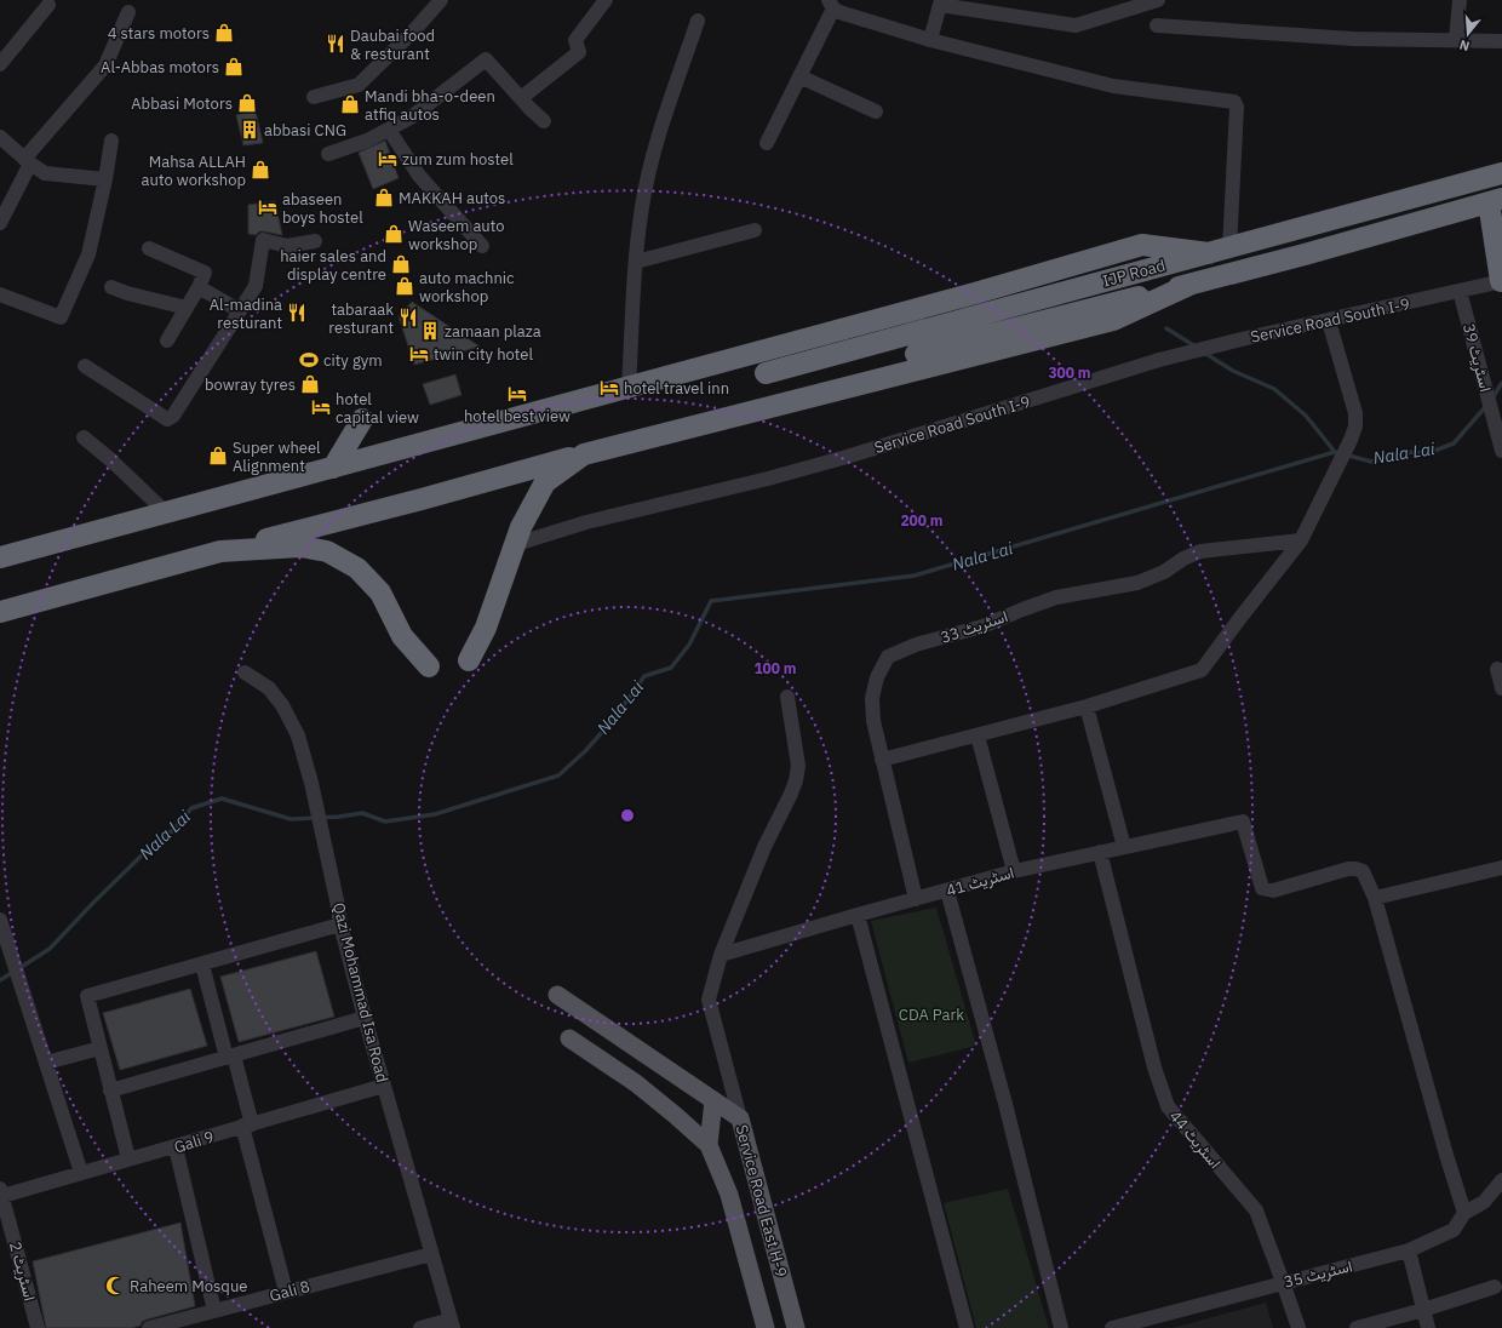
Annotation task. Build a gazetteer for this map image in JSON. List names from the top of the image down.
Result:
{
  "streets": {
    "highway": ["IJP Road"],
    "main road": ["Service Road East H-9"],
    "street": [
      "Service Road South I-9",
      "اسٹریٹ 39",
      "اسٹریٹ 33",
      "اسٹریٹ 41",
      "Qazi Mohammad Isa Road",
      "اسٹریٹ 44",
      "Gali 9",
      "اسٹریٹ 2",
      "اسٹریٹ 35",
      "Gali 8"
    ]
  },
  "crossings": [
    ["Service Road South I-9", "اسٹریٹ 39"],
    ["اسٹریٹ 33", "اسٹریٹ 41"],
    ["اسٹریٹ 41", "اسٹریٹ 44"],
    ["Qazi Mohammad Isa Road", "Gali 9"],
    ["Qazi Mohammad Isa Road", "Gali 8"],
    ["اسٹریٹ 44", "اسٹریٹ 35"],
    ["Gali 9", "اسٹریٹ 2"]
  ],
  "water": ["Nala Lai"],
  "parks": ["CDA Park"],
  "places": {
    "shop": [
      "4 stars motors",
      "Al-Abbas motors",
      "Abbasi Motors",
      "Mandi bha-o-deen atfiq autos",
      "Mahsa ALLAH auto workshop",
      "MAKKAH autos",
      "Waseem auto workshop",
      "haier sales and display centre",
      "auto machnic workshop",
      "bowray tyres",
      "Super wheel Alignment"
    ],
    "restaurant": ["Daubai food & resturant", "Al-madina resturant", "tabaraak resturant"],
    "building": ["abbasi CNG", "zamaan plaza"],
    "hotel": [
      "zum zum hostel",
      "abaseen boys hostel",
      "twin city hotel",
      "hotel travel inn",
      "hotel best view",
      "hotel capital view"
    ],
    "sports": ["city gym"],
    "mosque": ["Raheem Mosque"]
  },
  "north": "bottom",
  "rings": ["300 m", "200 m", "100 m"]
}
